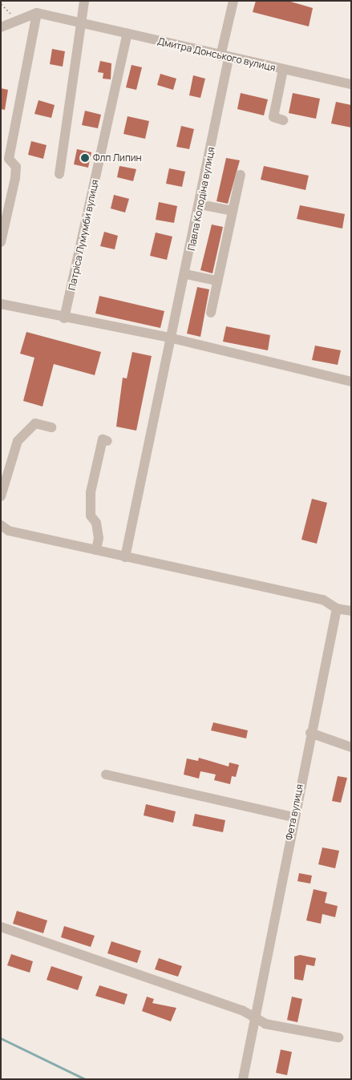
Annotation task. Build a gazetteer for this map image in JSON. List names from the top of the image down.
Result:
{
  "streets": {
    "street": [
      "Дмитра Донського вулиця",
      "Павла Колодіна вулиця",
      "Патріса Лумумби вулиця",
      "Фета вулиця"
    ]
  },
  "crossings": [
    ["Дмитра Донського вулиця", "Павла Колодіна вулиця"],
    ["Дмитра Донського вулиця", "Патріса Лумумби вулиця"]
  ],
  "places": ["Флп Липин"]
}
